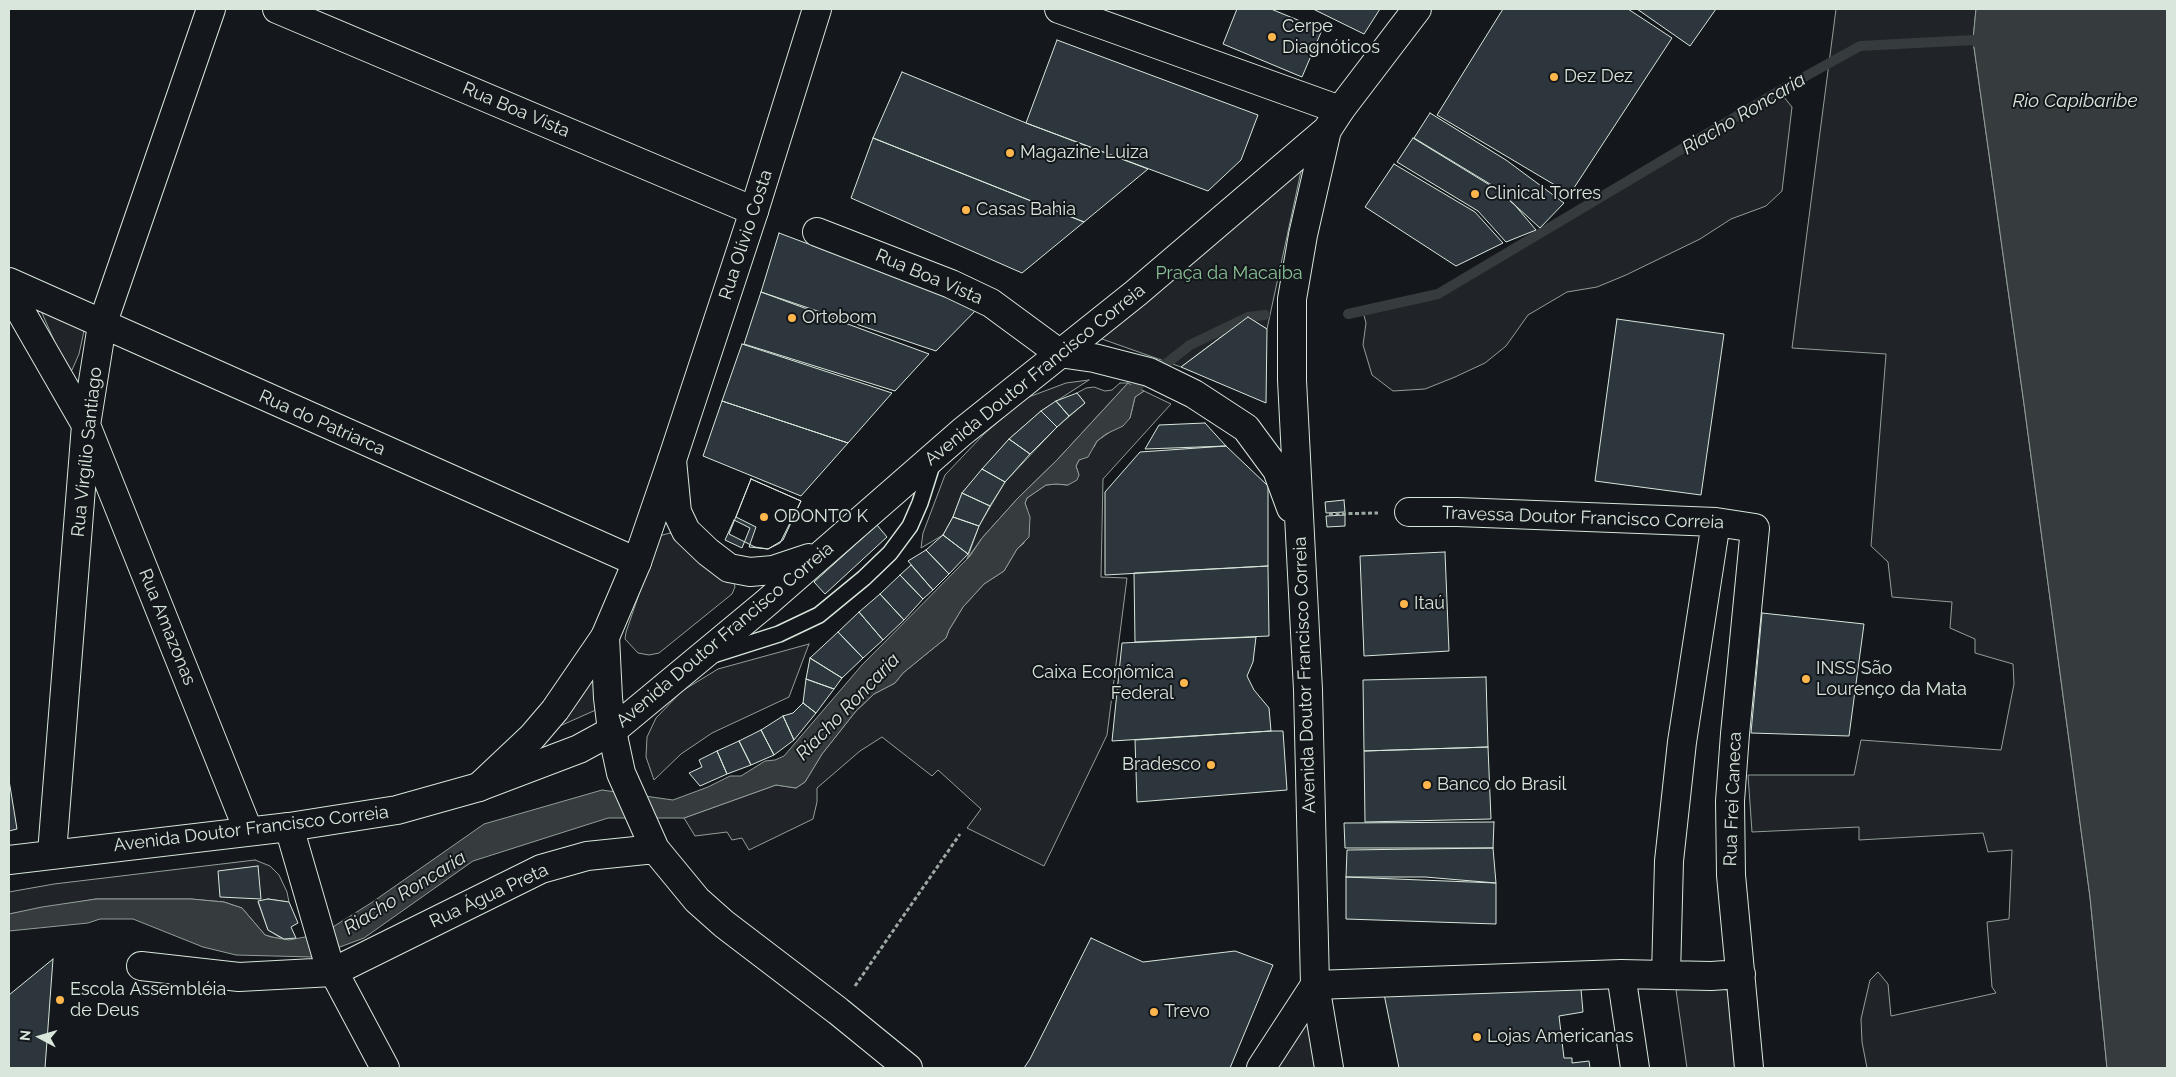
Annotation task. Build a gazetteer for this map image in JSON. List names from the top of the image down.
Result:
{
  "streets": {
    "street": [
      "Rua Boa Vista",
      "Rua Olívio Costa",
      "Avenida Doutor Francisco Correia",
      "Rua do Patriarca",
      "Rua Virgílio Santiago",
      "Travessa Doutor Francisco Correia",
      "Rua Amazonas",
      "Rua Frei Caneca",
      "Rua Água Preta"
    ]
  },
  "crossings": [
    ["Rua Boa Vista", "Rua Olívio Costa"],
    ["Rua Boa Vista", "Avenida Doutor Francisco Correia"],
    ["Rua Olívio Costa", "Rua do Patriarca"],
    ["Avenida Doutor Francisco Correia", "Rua Virgílio Santiago"],
    ["Avenida Doutor Francisco Correia", "Rua Amazonas"],
    ["Rua do Patriarca", "Rua Virgílio Santiago"],
    ["Rua Virgílio Santiago", "Rua Amazonas"],
    ["Travessa Doutor Francisco Correia", "Rua Frei Caneca"]
  ],
  "water": ["Rio Capibaribe", "Riacho Roncaria"],
  "parks": ["Praça da Macaíba"],
  "places": [
    "Cerpe Diagnóticos",
    "Dez Dez",
    "Magazine Luiza",
    "Clinical Torres",
    "Casas Bahia",
    "Ortobom",
    "ODONTO K",
    "Itaú",
    "INSS São Lourenço da Mata",
    "Caixa Econômica Federal",
    "Bradesco",
    "Banco do Brasil",
    "Escola Assembléia de Deus",
    "Trevo",
    "Lojas Americanas"
  ],
  "north": "left"
}
